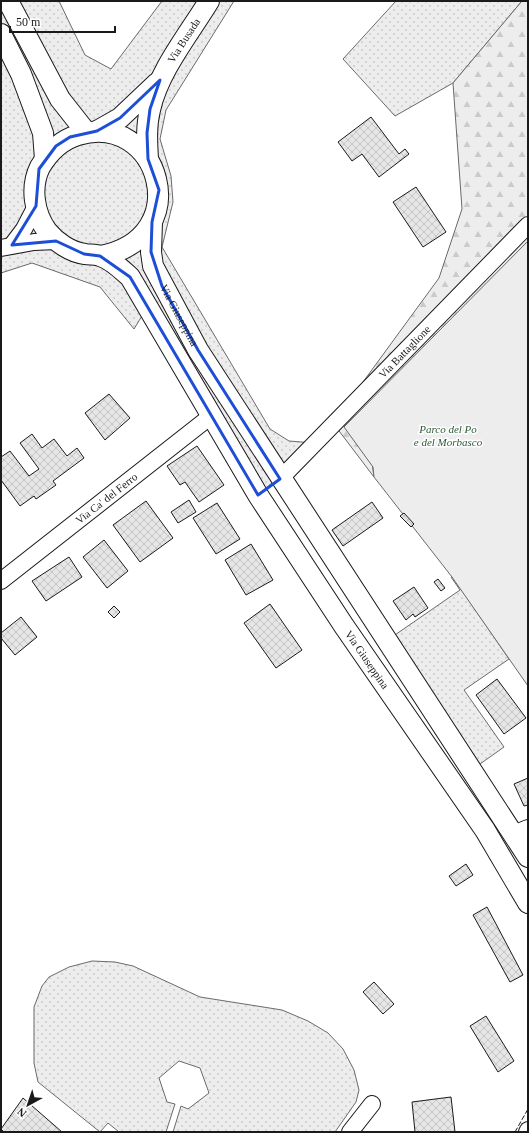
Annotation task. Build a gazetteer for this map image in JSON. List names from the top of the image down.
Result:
{
  "streets": {
    "main road": ["Via Busada", "Via Giuseppina"],
    "street": ["Via Battaglione", "Via Ca' del Ferro"]
  },
  "crossings": [
    ["Via Busada", "Via Giuseppina"],
    ["Via Giuseppina", "Via Battaglione"],
    ["Via Giuseppina", "Via Ca' del Ferro"]
  ],
  "parks": ["Parco del Po e del Morbasco"],
  "scale_bar": "50 m",
  "north": "bottom left"
}
